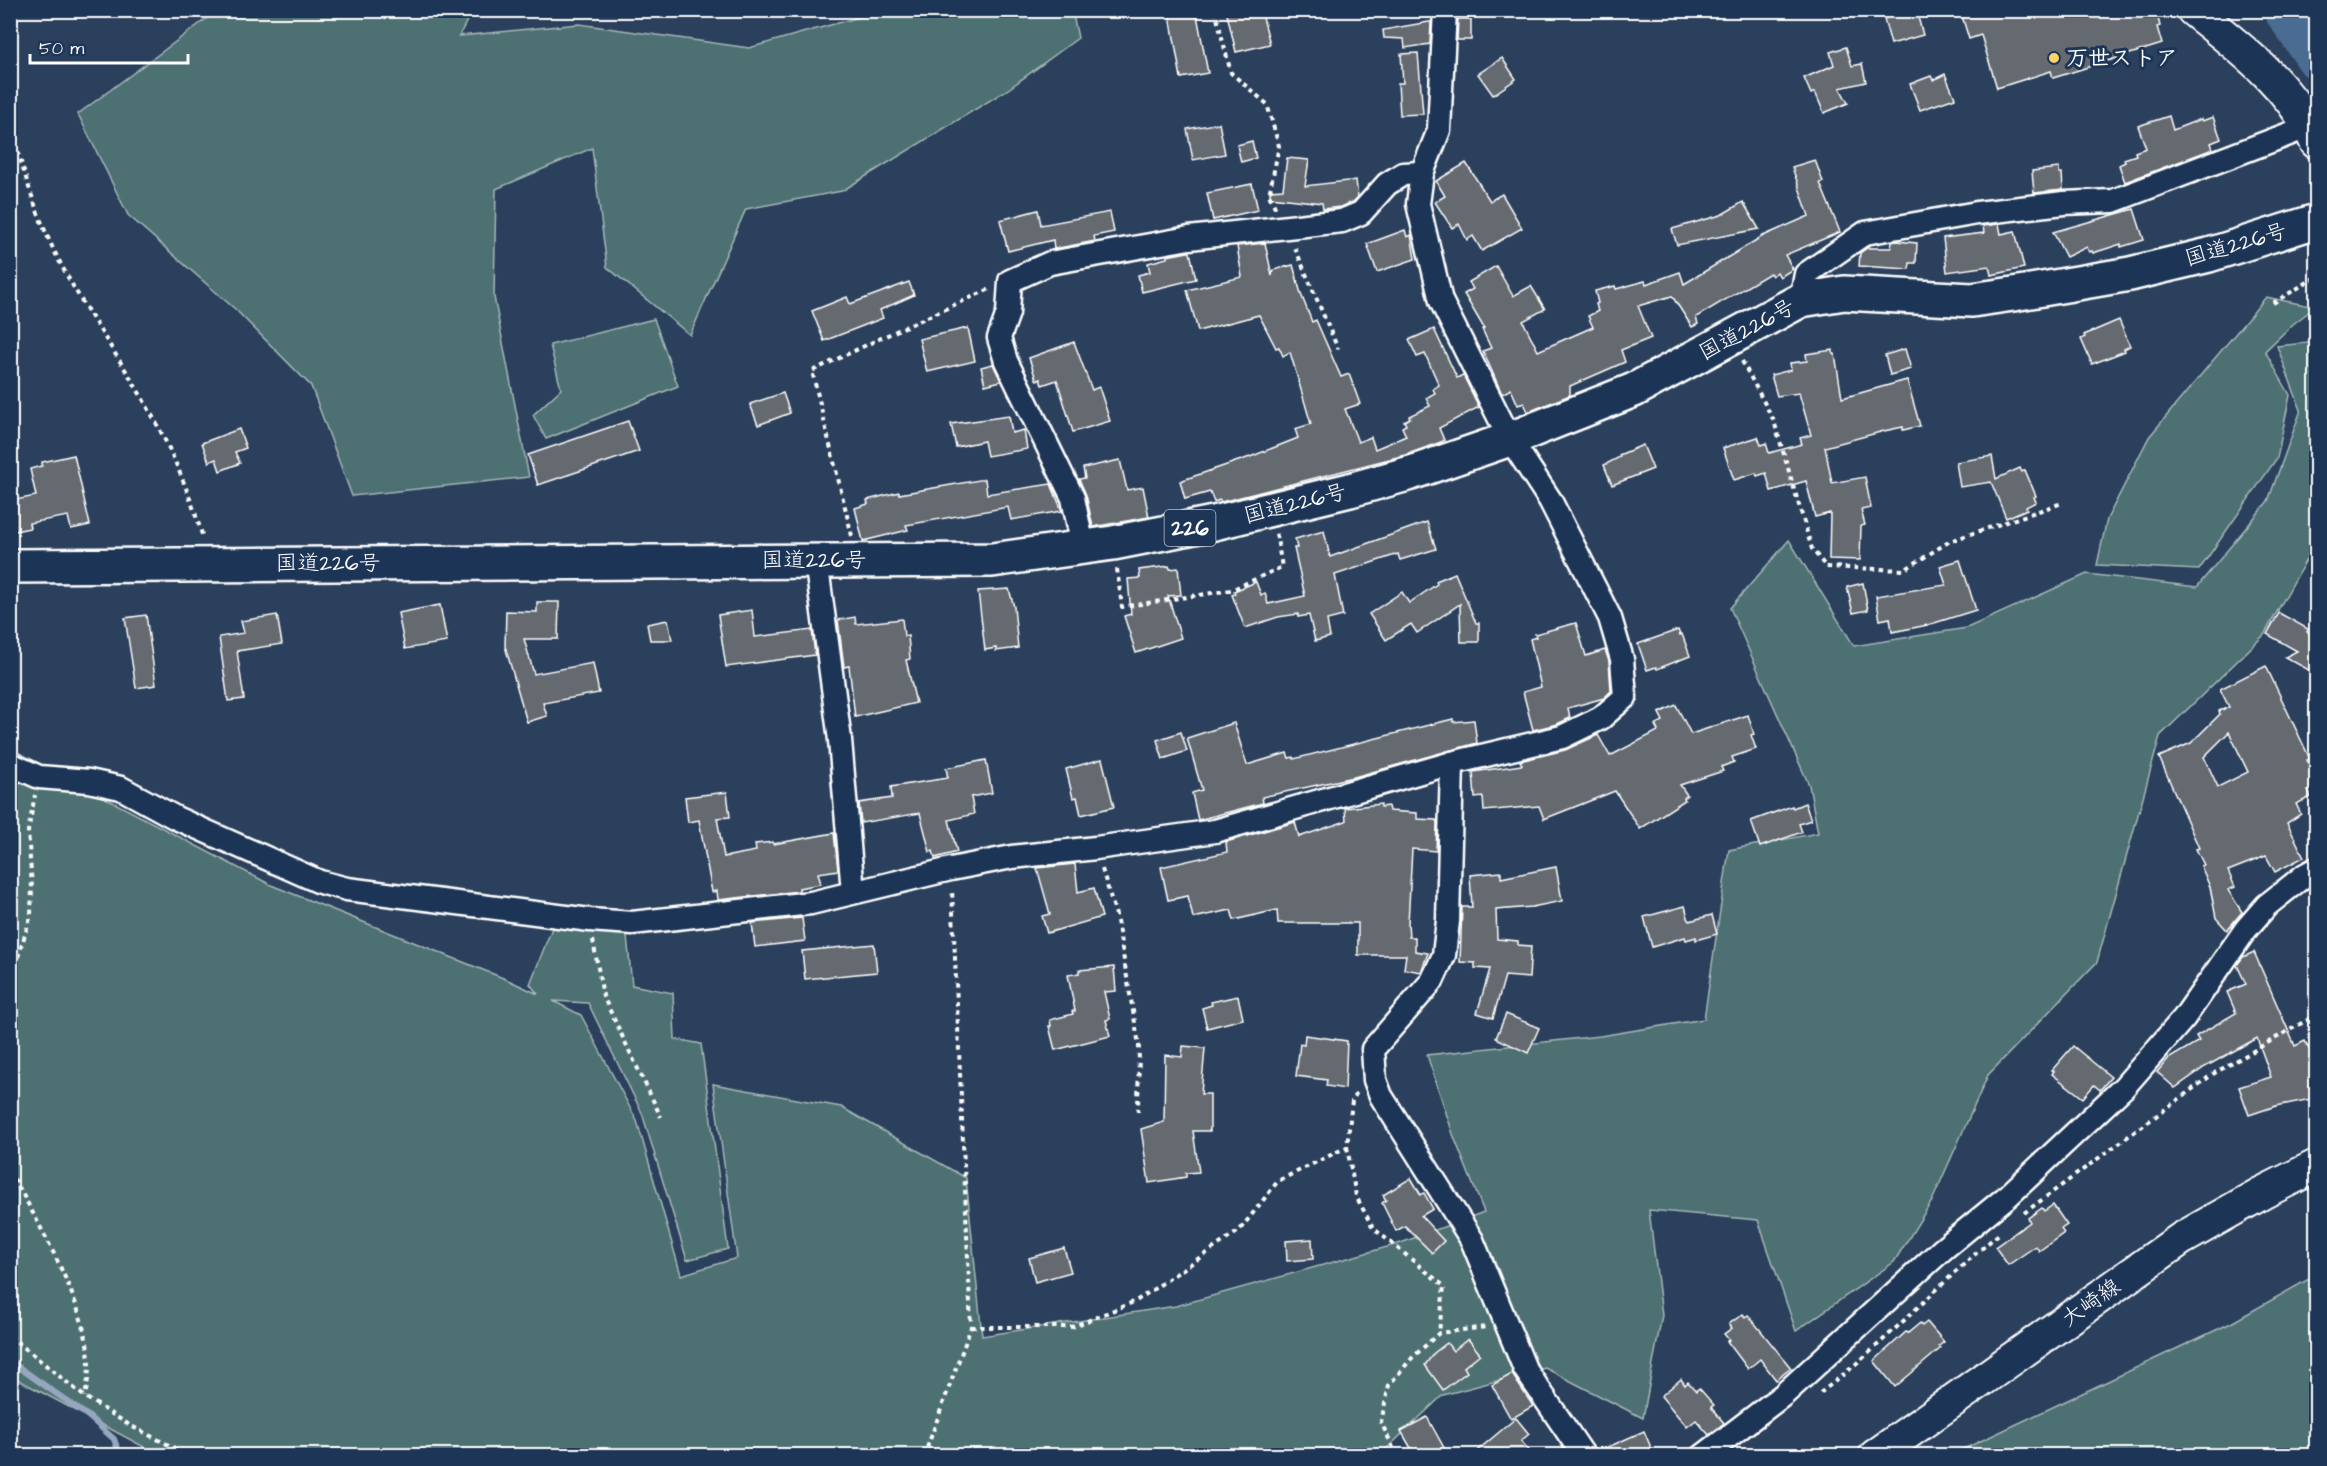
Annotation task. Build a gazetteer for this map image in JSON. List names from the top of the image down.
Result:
{
  "streets": {
    "highway": ["国道226号", "226"],
    "street": ["大崎線"]
  },
  "places": ["万世ストア"],
  "scale_bar": "50 m"
}
